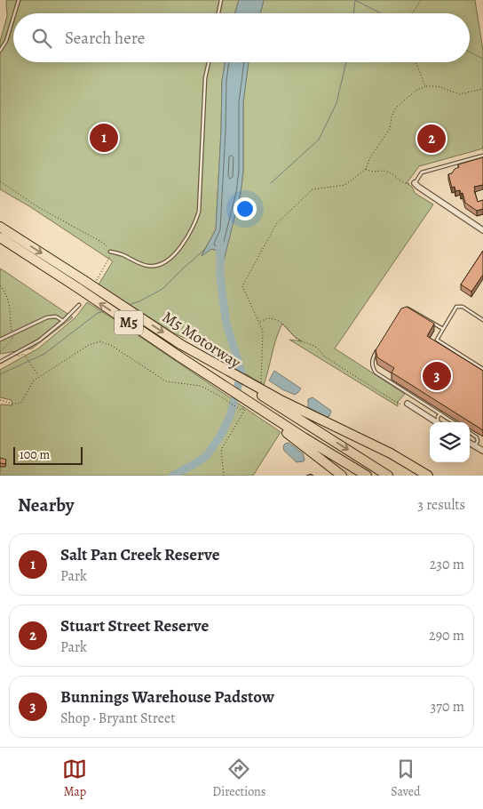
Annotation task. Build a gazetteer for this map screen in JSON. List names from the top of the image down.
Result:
{
  "streets": {
    "highway": ["M5", "M5 Motorway"]
  },
  "crossings": [
    ["M5", "M5 Motorway"]
  ],
  "scale_bar": "100 m",
  "page": {
    "search": "Search here",
    "pins": ["1", "2", "3"],
    "scale": "100 m",
    "heading": ["Nearby", "3 results"],
    "list": [
      {
        "mark": "1",
        "name": "Salt Pan Creek Reserve",
        "note": "Park",
        "value": "230 m"
      },
      {
        "mark": "2",
        "name": "Stuart Street Reserve",
        "note": "Park",
        "value": "290 m"
      },
      {
        "mark": "3",
        "name": "Bunnings Warehouse Padstow",
        "note": "Shop · Bryant Street",
        "value": "370 m"
      }
    ],
    "nav": ["Map", "Directions", "Saved"]
  }
}
